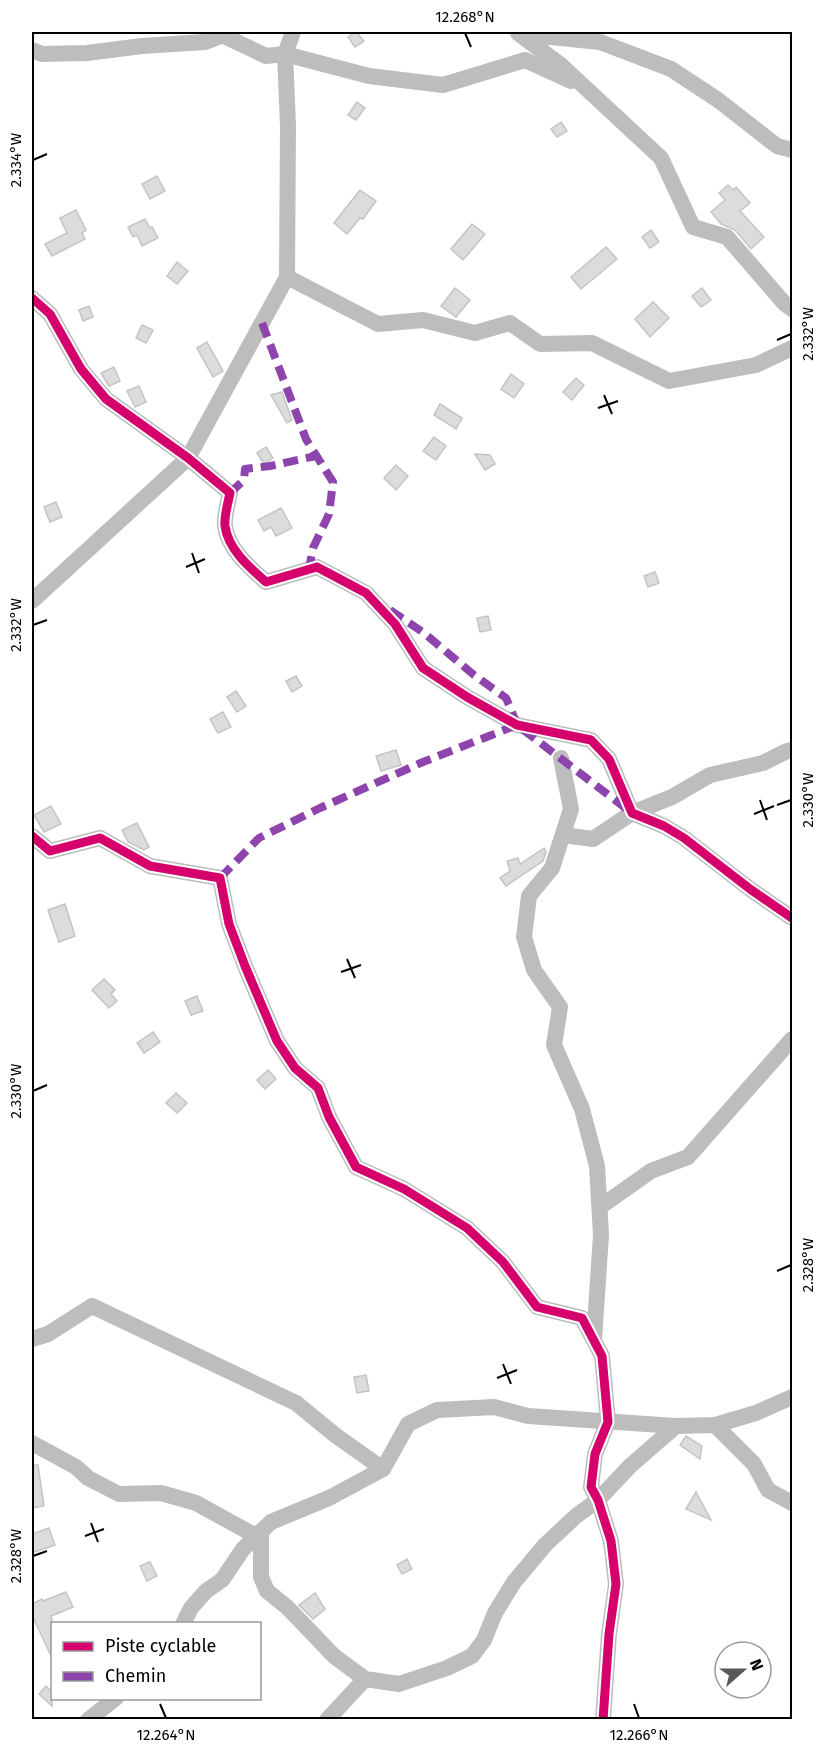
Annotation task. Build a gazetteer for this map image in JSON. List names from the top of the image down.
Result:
{
  "legend": ["Piste cyclable", "Chemin"],
  "north": "right",
  "coordinates": [
    "12.268°N",
    "2.334°W",
    "2.332°W",
    "2.330°W",
    "2.328°W",
    "12.264°N",
    "12.266°N"
  ]
}
